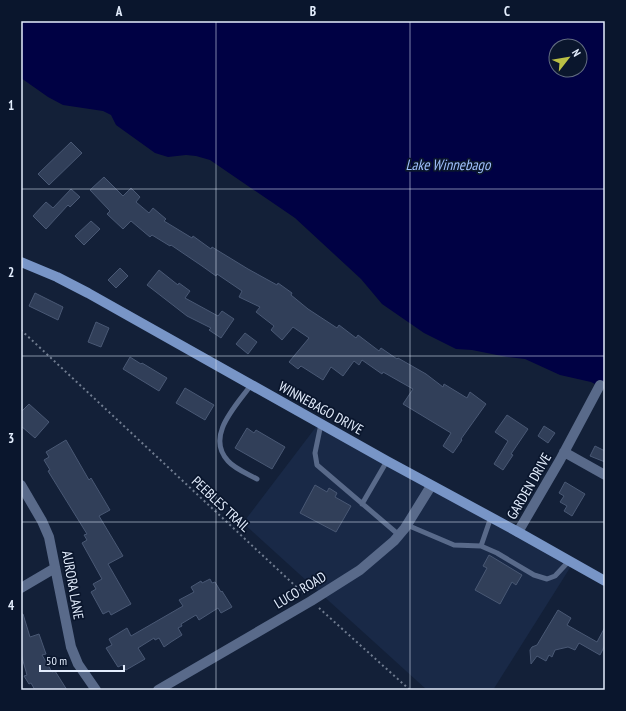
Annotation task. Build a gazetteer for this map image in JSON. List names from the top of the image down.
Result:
{
  "streets": {
    "main road": ["WINNEBAGO DRIVE"],
    "street": ["GARDEN DRIVE", "AURORA LANE", "LUCO ROAD"],
    "path": ["PEEBLES TRAIL"]
  },
  "crossings": [
    ["WINNEBAGO DRIVE", "GARDEN DRIVE"],
    ["WINNEBAGO DRIVE", "LUCO ROAD"],
    ["PEEBLES TRAIL", "LUCO ROAD"]
  ],
  "water": ["Lake Winnebago"],
  "scale_bar": "50 m",
  "north": "top right",
  "grid": {
    "columns": ["A", "B", "C"],
    "rows": [
      "1",
      "2",
      "3",
      "4"
    ]
  }
}
